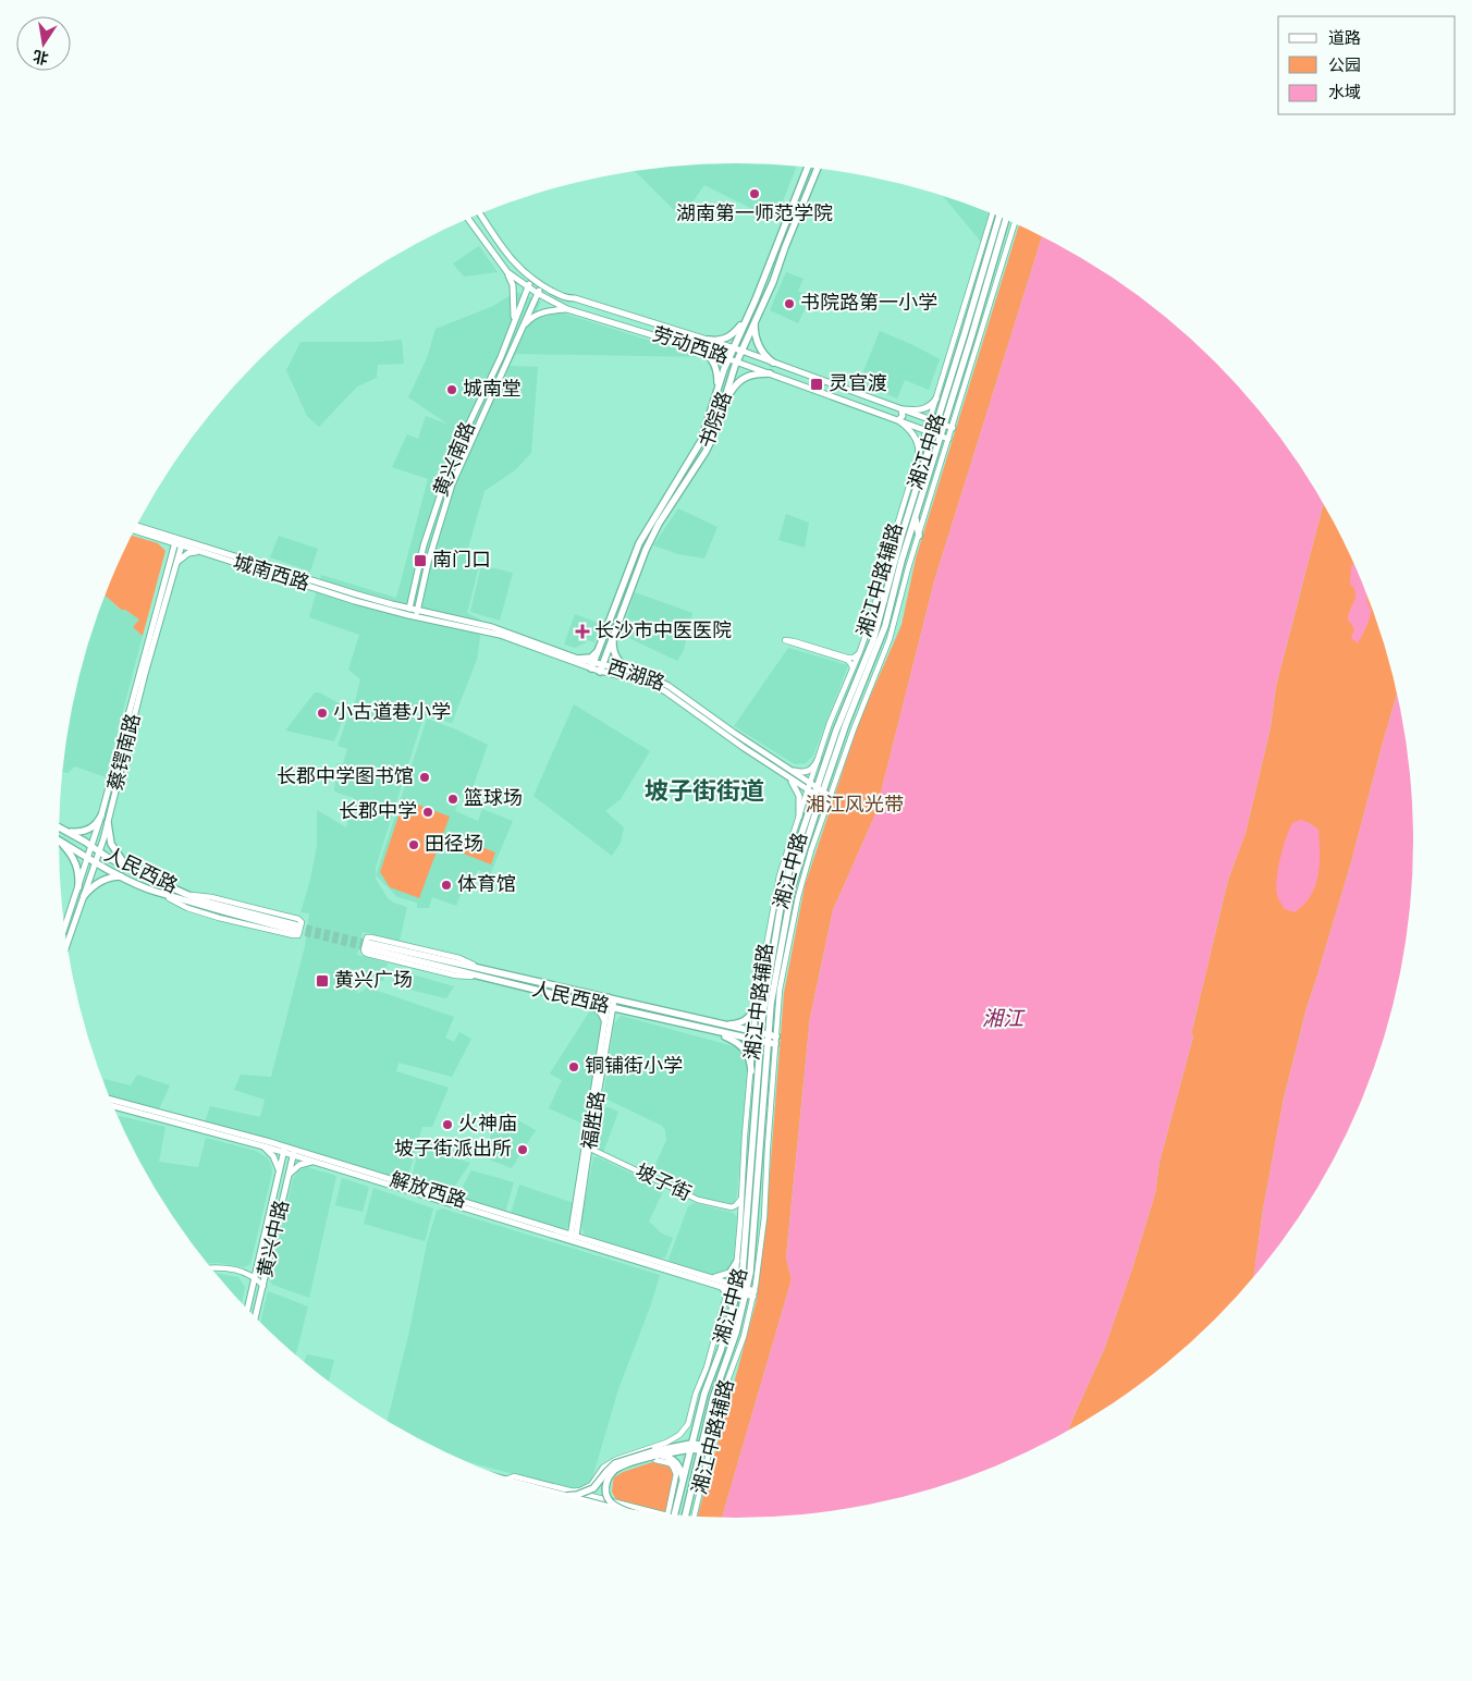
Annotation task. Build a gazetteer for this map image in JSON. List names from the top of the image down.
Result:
{
  "streets": {
    "main road": [
      "劳动西路",
      "书院路",
      "湘江中路",
      "黄兴南路",
      "城南西路",
      "西湖路",
      "蔡锷南路",
      "人民西路",
      "福胜路",
      "解放西路",
      "黄兴中路"
    ],
    "street": ["湘江中路辅路", "坡子街"]
  },
  "crossings": [
    ["劳动西路", "书院路"],
    ["劳动西路", "湘江中路"],
    ["劳动西路", "黄兴南路"],
    ["劳动西路", "湘江中路辅路"],
    ["书院路", "西湖路"],
    ["湘江中路", "湘江中路辅路"],
    ["湘江中路", "西湖路"],
    ["湘江中路", "人民西路"],
    ["湘江中路", "解放西路"],
    ["黄兴南路", "城南西路"],
    ["黄兴南路", "西湖路"],
    ["城南西路", "西湖路"],
    ["城南西路", "蔡锷南路"],
    ["湘江中路辅路", "西湖路"],
    ["湘江中路辅路", "人民西路"],
    ["湘江中路辅路", "坡子街"],
    ["湘江中路辅路", "解放西路"],
    ["蔡锷南路", "人民西路"],
    ["人民西路", "福胜路"],
    ["福胜路", "坡子街"],
    ["福胜路", "解放西路"],
    ["解放西路", "黄兴中路"]
  ],
  "districts": ["坡子街街道"],
  "water": ["湘江"],
  "parks": ["湘江风光带"],
  "places": {
    "other": [
      "湖南第一师范学院",
      "书院路第一小学",
      "城南堂",
      "小古道巷小学",
      "长郡中学图书馆",
      "篮球场",
      "长郡中学",
      "田径场",
      "体育馆",
      "铜铺街小学",
      "火神庙",
      "坡子街派出所"
    ],
    "transit": ["灵官渡", "南门口", "黄兴广场"],
    "health": ["长沙市中医医院"]
  },
  "legend": ["道路", "公园", "水域"],
  "north": "bottom"
}
